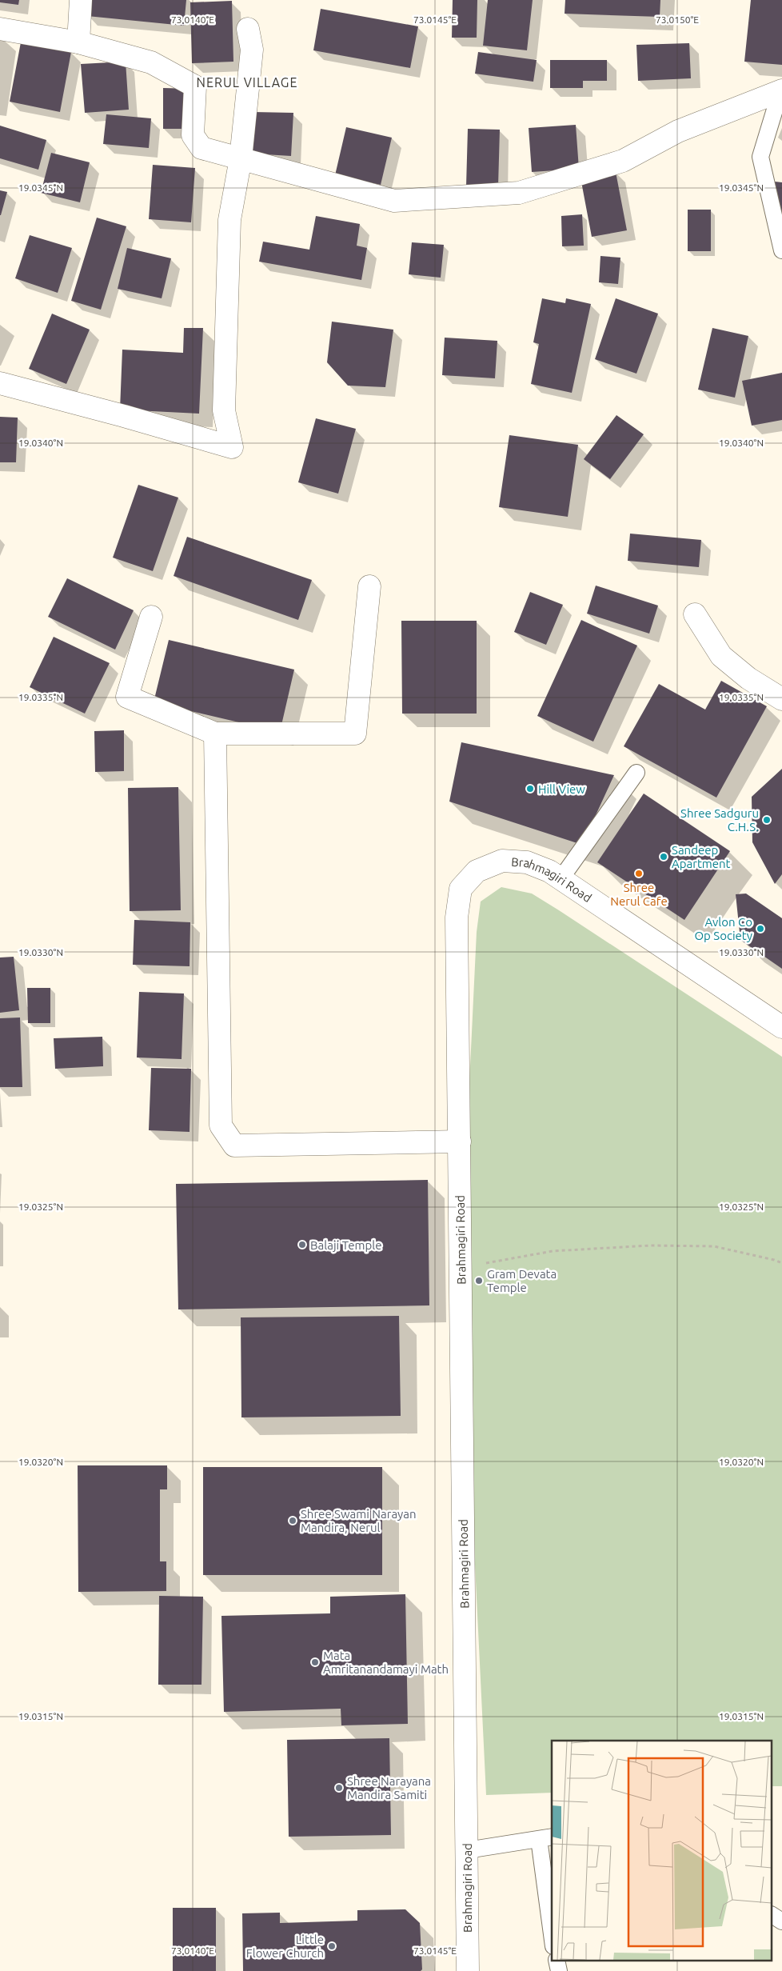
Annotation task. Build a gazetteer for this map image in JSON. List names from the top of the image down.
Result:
{
  "streets": {
    "street": ["Brahmagiri Road"]
  },
  "districts": ["NERUL VILLAGE"],
  "places": [
    "Hill View",
    "Shree Sadguru C.H.S.",
    "Sandeep Apartment",
    "Shree Nerul Cafe",
    "Avlon Co Op Society",
    "Balaji Temple",
    "Gram Devata Temple",
    "Shree Swami Narayan Mandira, Nerul",
    "Mata Amritanandamayi Math",
    "Shree Narayana Mandira Samiti",
    "Little Flower Church"
  ],
  "coordinates": [
    "73.0140°E",
    "73.0145°E",
    "73.0150°E",
    "19.0345°N",
    "19.0340°N",
    "19.0335°N",
    "19.0330°N",
    "19.0325°N",
    "19.0320°N",
    "19.0315°N"
  ]
}
